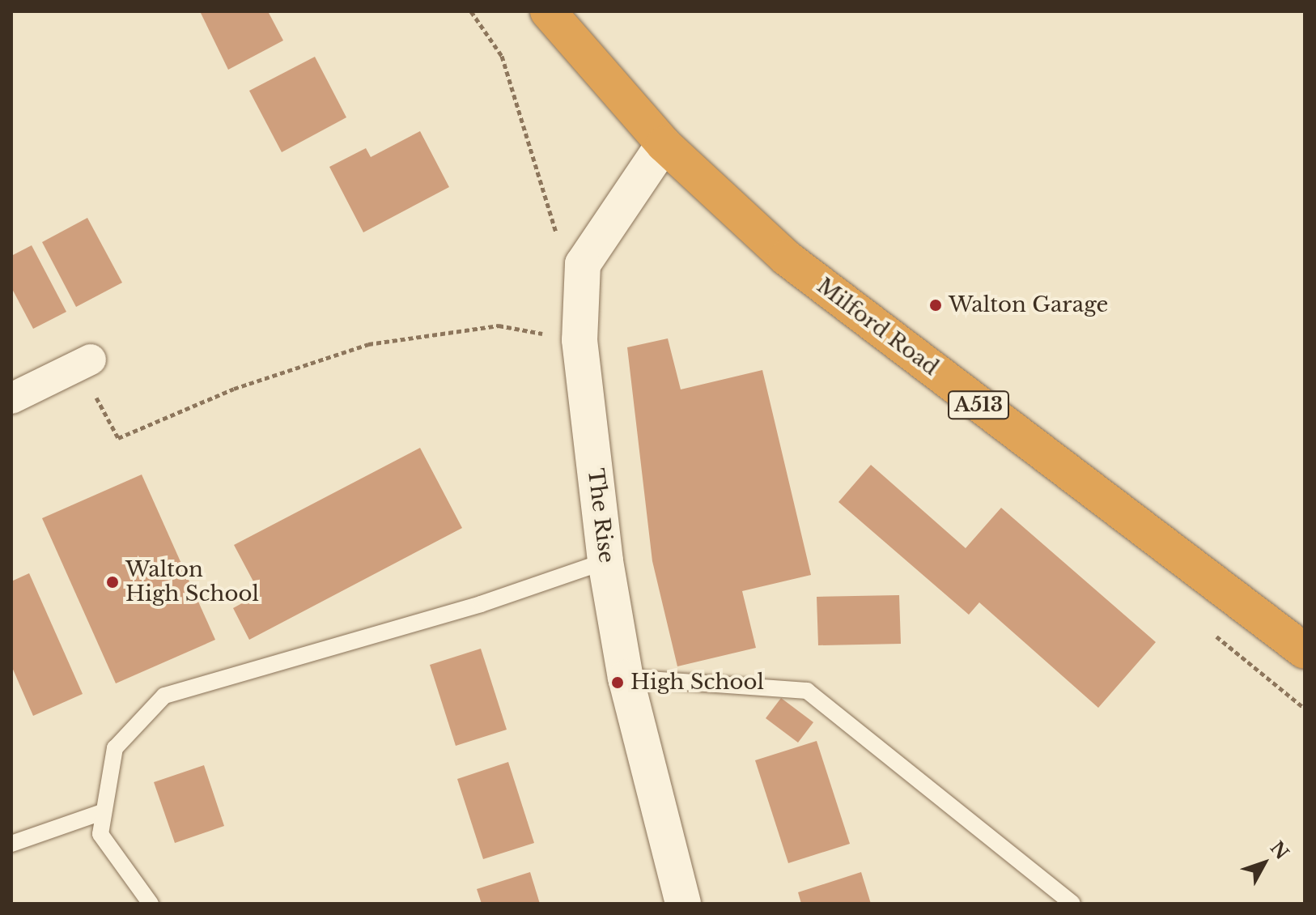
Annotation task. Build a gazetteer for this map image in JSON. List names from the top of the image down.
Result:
{
  "streets": {
    "highway": ["Milford Road", "A513"],
    "street": ["The Rise"]
  },
  "crossings": [
    ["Milford Road", "The Rise"]
  ],
  "places": ["Walton Garage", "Walton High School", "High School"],
  "north": "top right"
}
